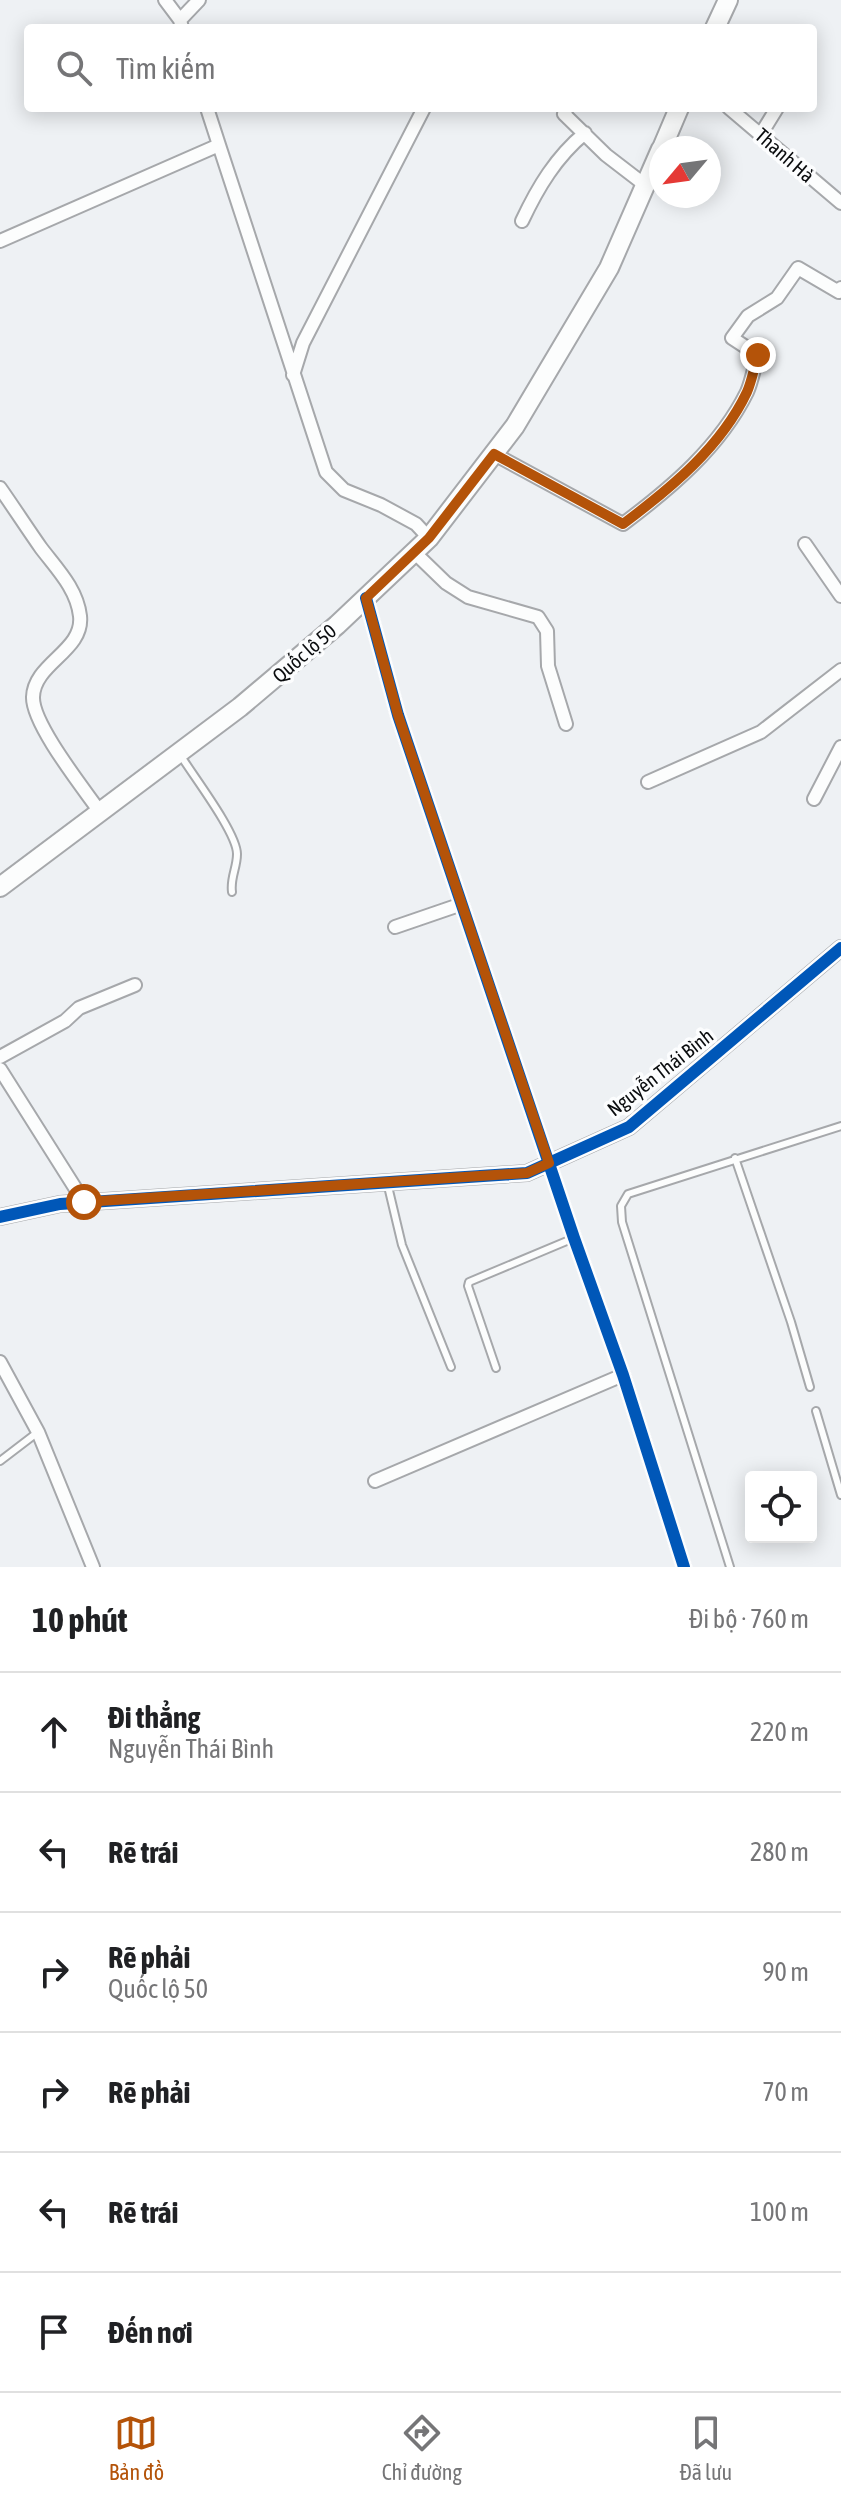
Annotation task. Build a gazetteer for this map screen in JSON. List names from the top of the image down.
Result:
{
  "streets": {
    "main road": ["Quốc lộ 50"],
    "street": ["Thanh Hà", "Nguyễn Thái Bình"]
  },
  "north": "bottom left",
  "page": {
    "search": "Tìm kiếm",
    "heading": ["10 phút", "Đi bộ · 760 m"],
    "list": [
      ["Đi thẳng", "Nguyễn Thái Bình", "220 m"],
      ["Rẽ trái", "280 m"],
      ["Rẽ phải", "Quốc lộ 50", "90 m"],
      ["Rẽ phải", "70 m"],
      ["Rẽ trái", "100 m"],
      "Đến nơi"
    ],
    "nav": ["Bản đồ", "Chỉ đường", "Đã lưu"]
  }
}
